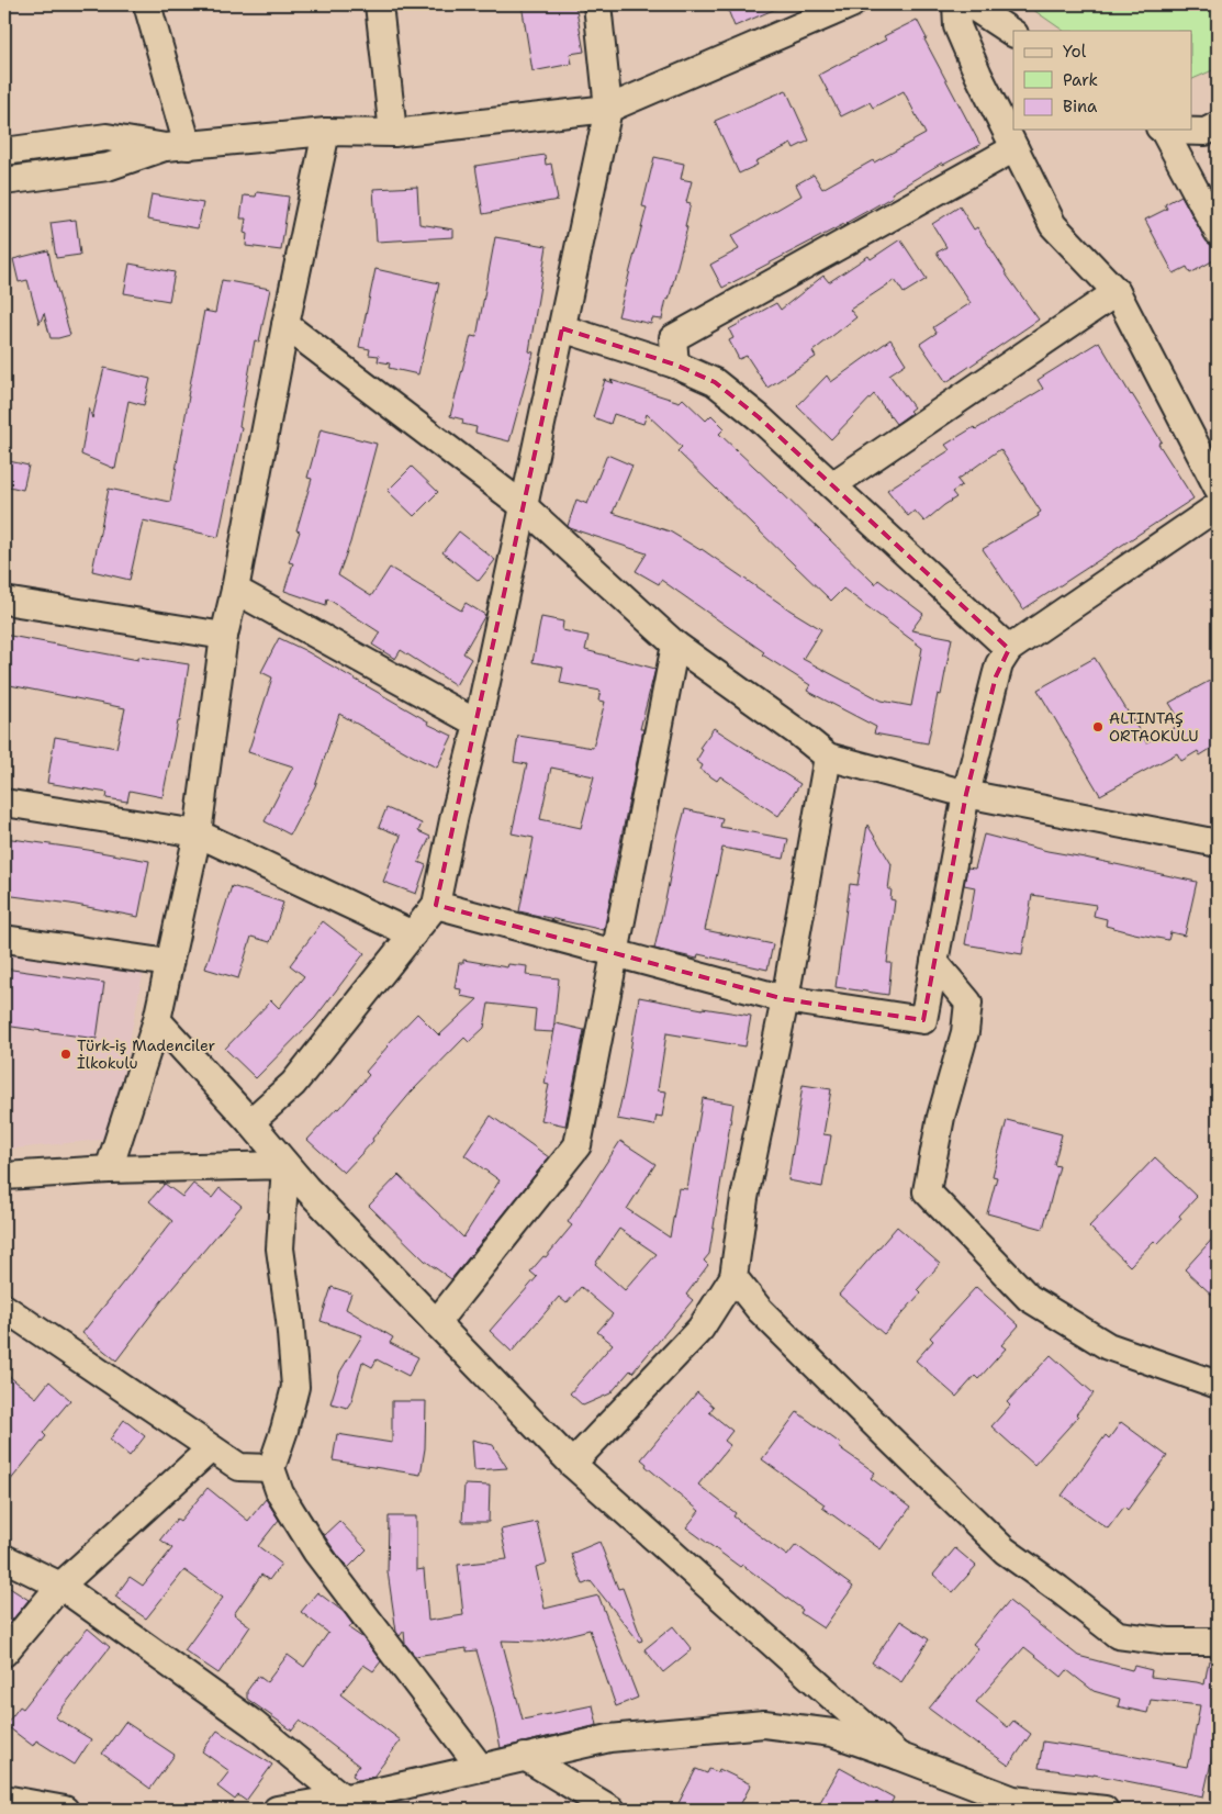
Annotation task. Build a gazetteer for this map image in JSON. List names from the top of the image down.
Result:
{
  "places": ["ALTINTAŞ ORTAOKULU", "Türk-iş Madenciler İlkokulu"],
  "legend": ["Yol", "Park", "Bina"]
}
